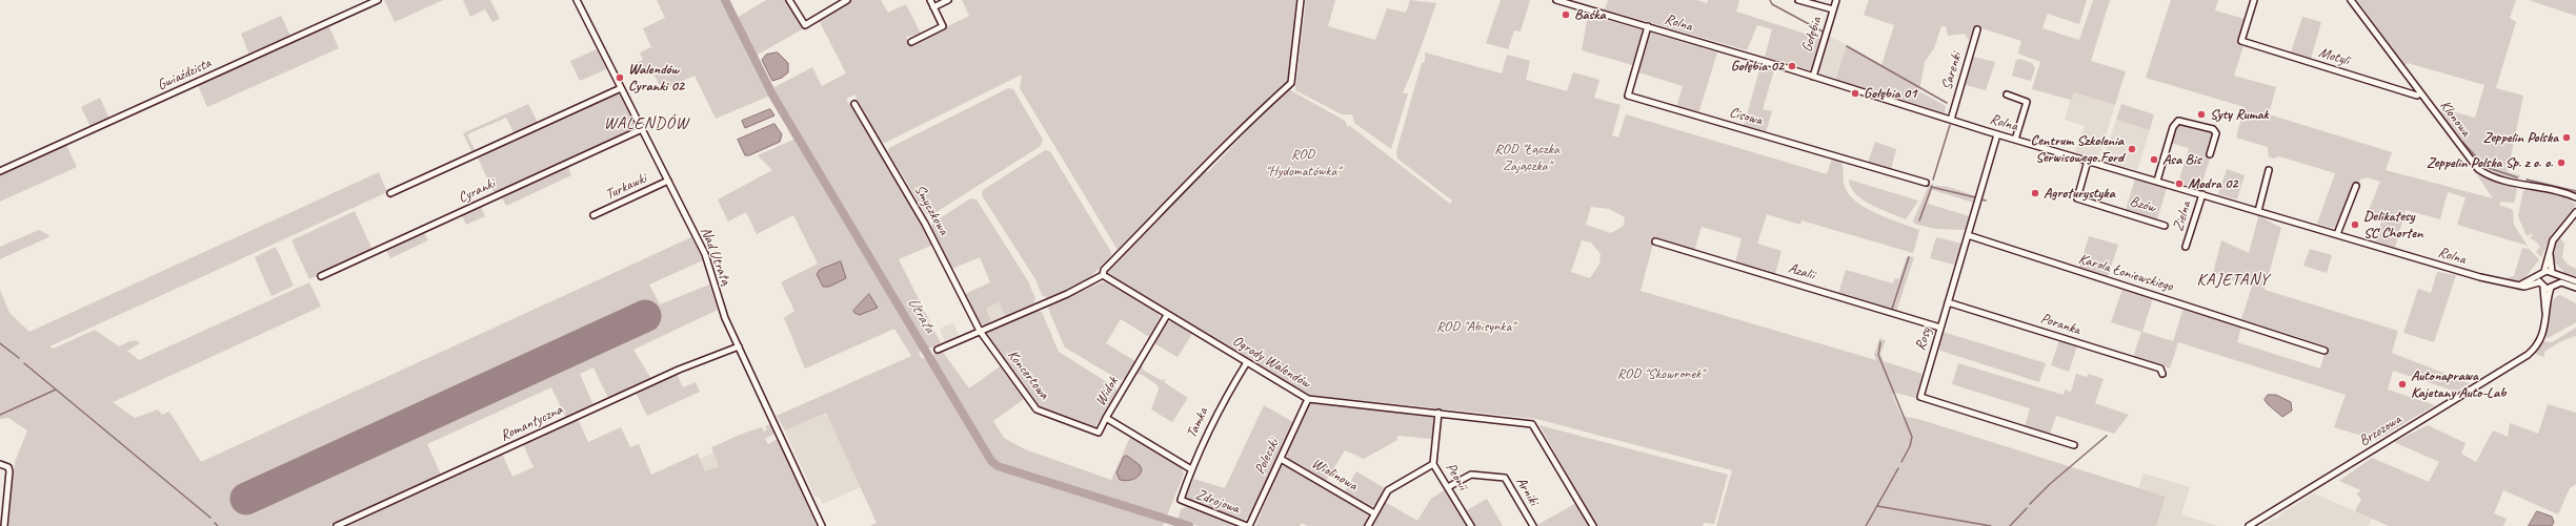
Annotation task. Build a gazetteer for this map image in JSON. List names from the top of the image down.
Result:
{
  "streets": {
    "street": [
      "Rolna",
      "Gołębia",
      "Motyli",
      "Sarenki",
      "Gwiaździsta",
      "Cisowa",
      "Klonowa",
      "Turkawki",
      "Cyranki",
      "Bzów",
      "Smyczkowa",
      "Zielna",
      "Nad Utratą",
      "Azalii",
      "Karola Łoniewskiego",
      "Poranka",
      "Rosy",
      "Ogrody Walendów",
      "Koncertowa",
      "Widok",
      "Romantyczna",
      "Tamka",
      "Brzozowa",
      "Poleczki",
      "Wiolinowa",
      "Peonii",
      "Arniki",
      "Zdrojowa"
    ]
  },
  "crossings": [
    ["Rolna", "Gołębia"],
    ["Rolna", "Sarenki"],
    ["Rolna", "Cisowa"],
    ["Rolna", "Bzów"],
    ["Rolna", "Zielna"],
    ["Rolna", "Rosy"],
    ["Rolna", "Brzozowa"],
    ["Motyli", "Klonowa"],
    ["Turkawki", "Nad Utratą"],
    ["Cyranki", "Nad Utratą"],
    ["Smyczkowa", "Koncertowa"],
    ["Nad Utratą", "Romantyczna"],
    ["Azalii", "Rosy"],
    ["Karola Łoniewskiego", "Rosy"],
    ["Poranka", "Rosy"],
    ["Ogrody Walendów", "Widok"],
    ["Ogrody Walendów", "Tamka"],
    ["Ogrody Walendów", "Poleczki"],
    ["Ogrody Walendów", "Peonii"],
    ["Koncertowa", "Widok"],
    ["Widok", "Tamka"],
    ["Tamka", "Zdrojowa"],
    ["Poleczki", "Wiolinowa"],
    ["Poleczki", "Zdrojowa"],
    ["Peonii", "Arniki"]
  ],
  "districts": ["WALENDÓW", "KAJETANY"],
  "water": ["Utrata"],
  "parks": [
    "ROD \"Łączka Zajączka\"",
    "ROD \"Hydomatówka\"",
    "ROD \"Abisynka\"",
    "ROD \"Skowronek\""
  ],
  "places": [
    "Baśka",
    "Gołębia 02",
    "Walendów Cyranki 02",
    "Gołębia 01",
    "Syty Rumak",
    "Zeppelin Polska",
    "Centrum Szkolenia Serwisowego Ford",
    "Asa Bis",
    "Zeppelin Polska Sp. z o. o.",
    "Modra 02",
    "Agroturystyka",
    "Delikatesy SC Chorten",
    "Autonaprawa Kajetany Auto-Lab"
  ]
}
